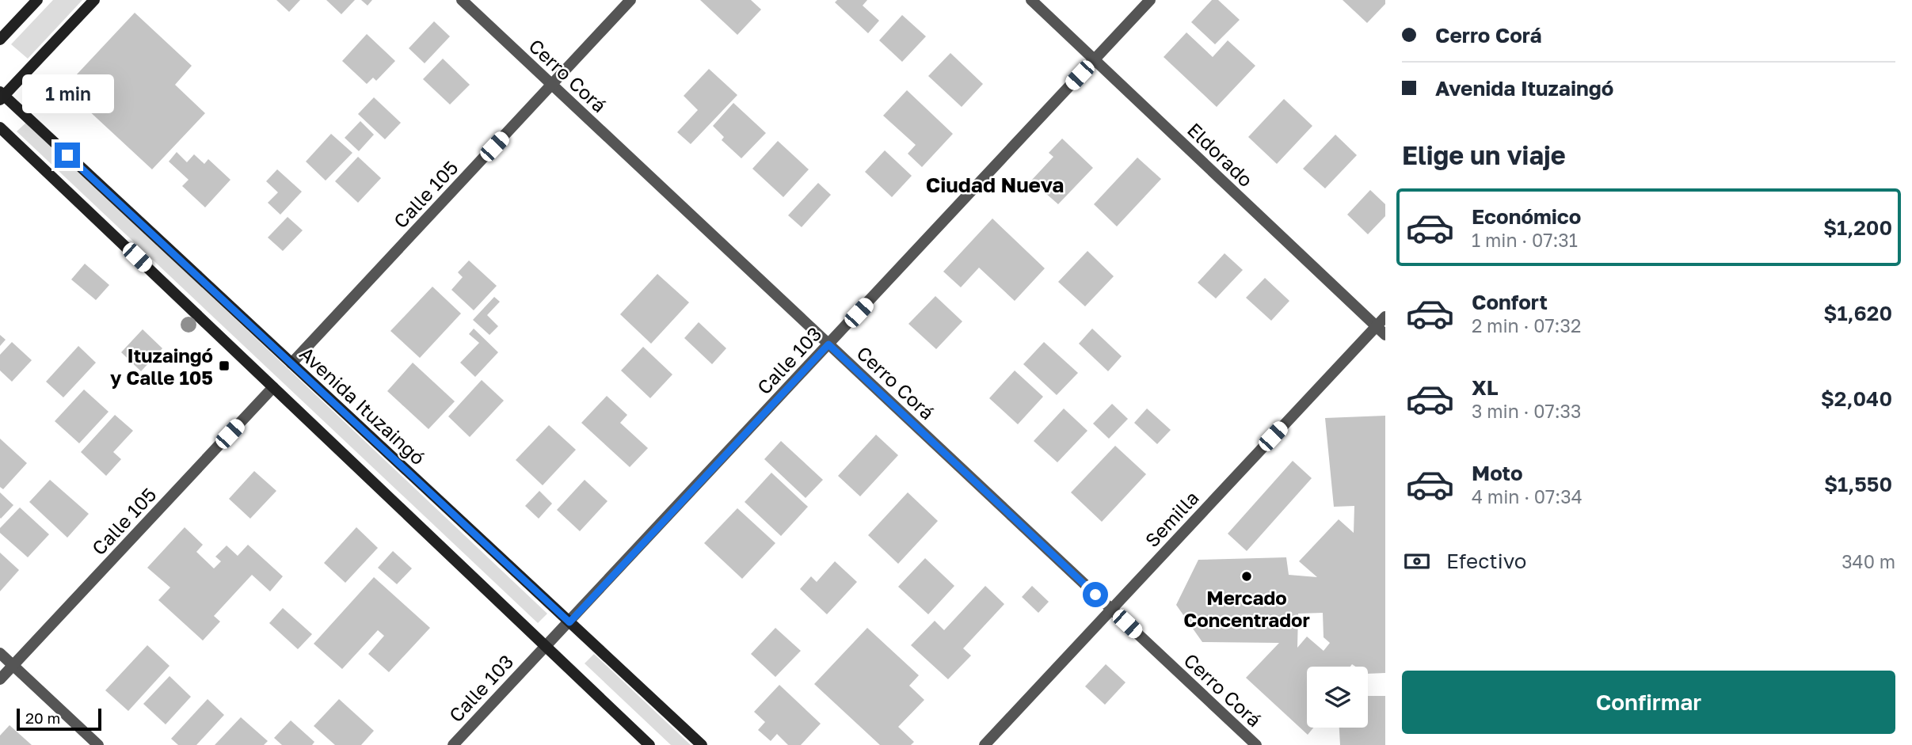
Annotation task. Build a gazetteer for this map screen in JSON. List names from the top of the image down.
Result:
{
  "streets": {
    "main road": ["Avenida Ituzaingó"],
    "street": [
      "Cerro Corá",
      "Eldorado",
      "Calle 105",
      "Calle 103",
      "Semilla"
    ]
  },
  "crossings": [
    ["Cerro Corá", "Calle 105"],
    ["Cerro Corá", "Calle 103"],
    ["Cerro Corá", "Semilla"],
    ["Eldorado", "Calle 103"],
    ["Eldorado", "Semilla"],
    ["Calle 105", "Avenida Ituzaingó"],
    ["Calle 103", "Avenida Ituzaingó"]
  ],
  "districts": ["Ciudad Nueva"],
  "places": {
    "transit": ["Ituzaingó y Calle 105"],
    "other": ["Mercado Concentrador"]
  },
  "scale_bar": "20 m",
  "page": {
    "banner": ["Cerro Corá", "Avenida Ituzaingó"],
    "bubble": "1 min",
    "heading": "Elige un viaje",
    "list": [
      {
        "name": "Económico",
        "note": "1 min · 07:31",
        "value": "$1,200"
      },
      {
        "name": "Confort",
        "note": "2 min · 07:32",
        "value": "$1,620"
      },
      {
        "name": "XL",
        "note": "3 min · 07:33",
        "value": "$2,040"
      },
      {
        "name": "Moto",
        "note": "4 min · 07:34",
        "value": "$1,550"
      }
    ],
    "pay": ["Efectivo", "340 m"],
    "buttons": "Confirmar",
    "scale": "20 m"
  }
}
